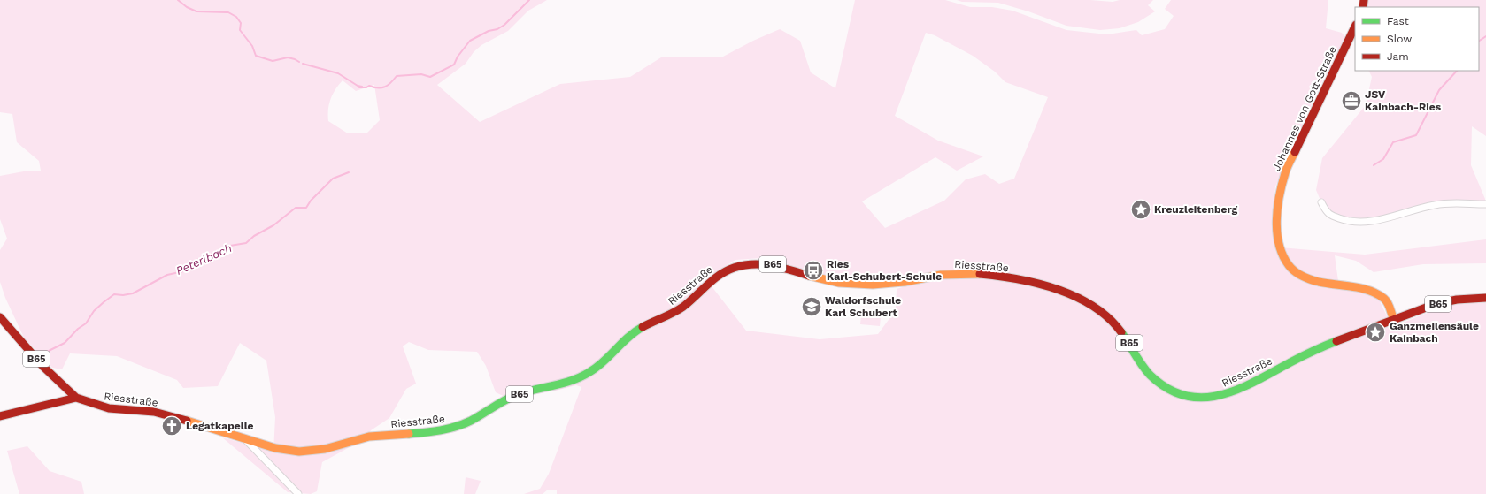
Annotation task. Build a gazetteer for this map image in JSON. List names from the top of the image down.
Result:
{
  "streets": {
    "main road": ["Johannes von Gott-Straße", "B65", "Riesstraße"]
  },
  "crossings": [
    ["Johannes von Gott-Straße", "Riesstraße"]
  ],
  "water": ["Peterlbach"],
  "places": {
    "office": ["JSV Kainbach-Ries"],
    "place": ["Kreuzleitenberg", "Ganzmeilensäule Kainbach"],
    "bus stop": ["Ries Karl-Schubert-Schule"],
    "school or university": ["Waldorfschule Karl Schubert"],
    "church": ["Legatkapelle"]
  },
  "legend": ["Fast", "Slow", "Jam"]
}
